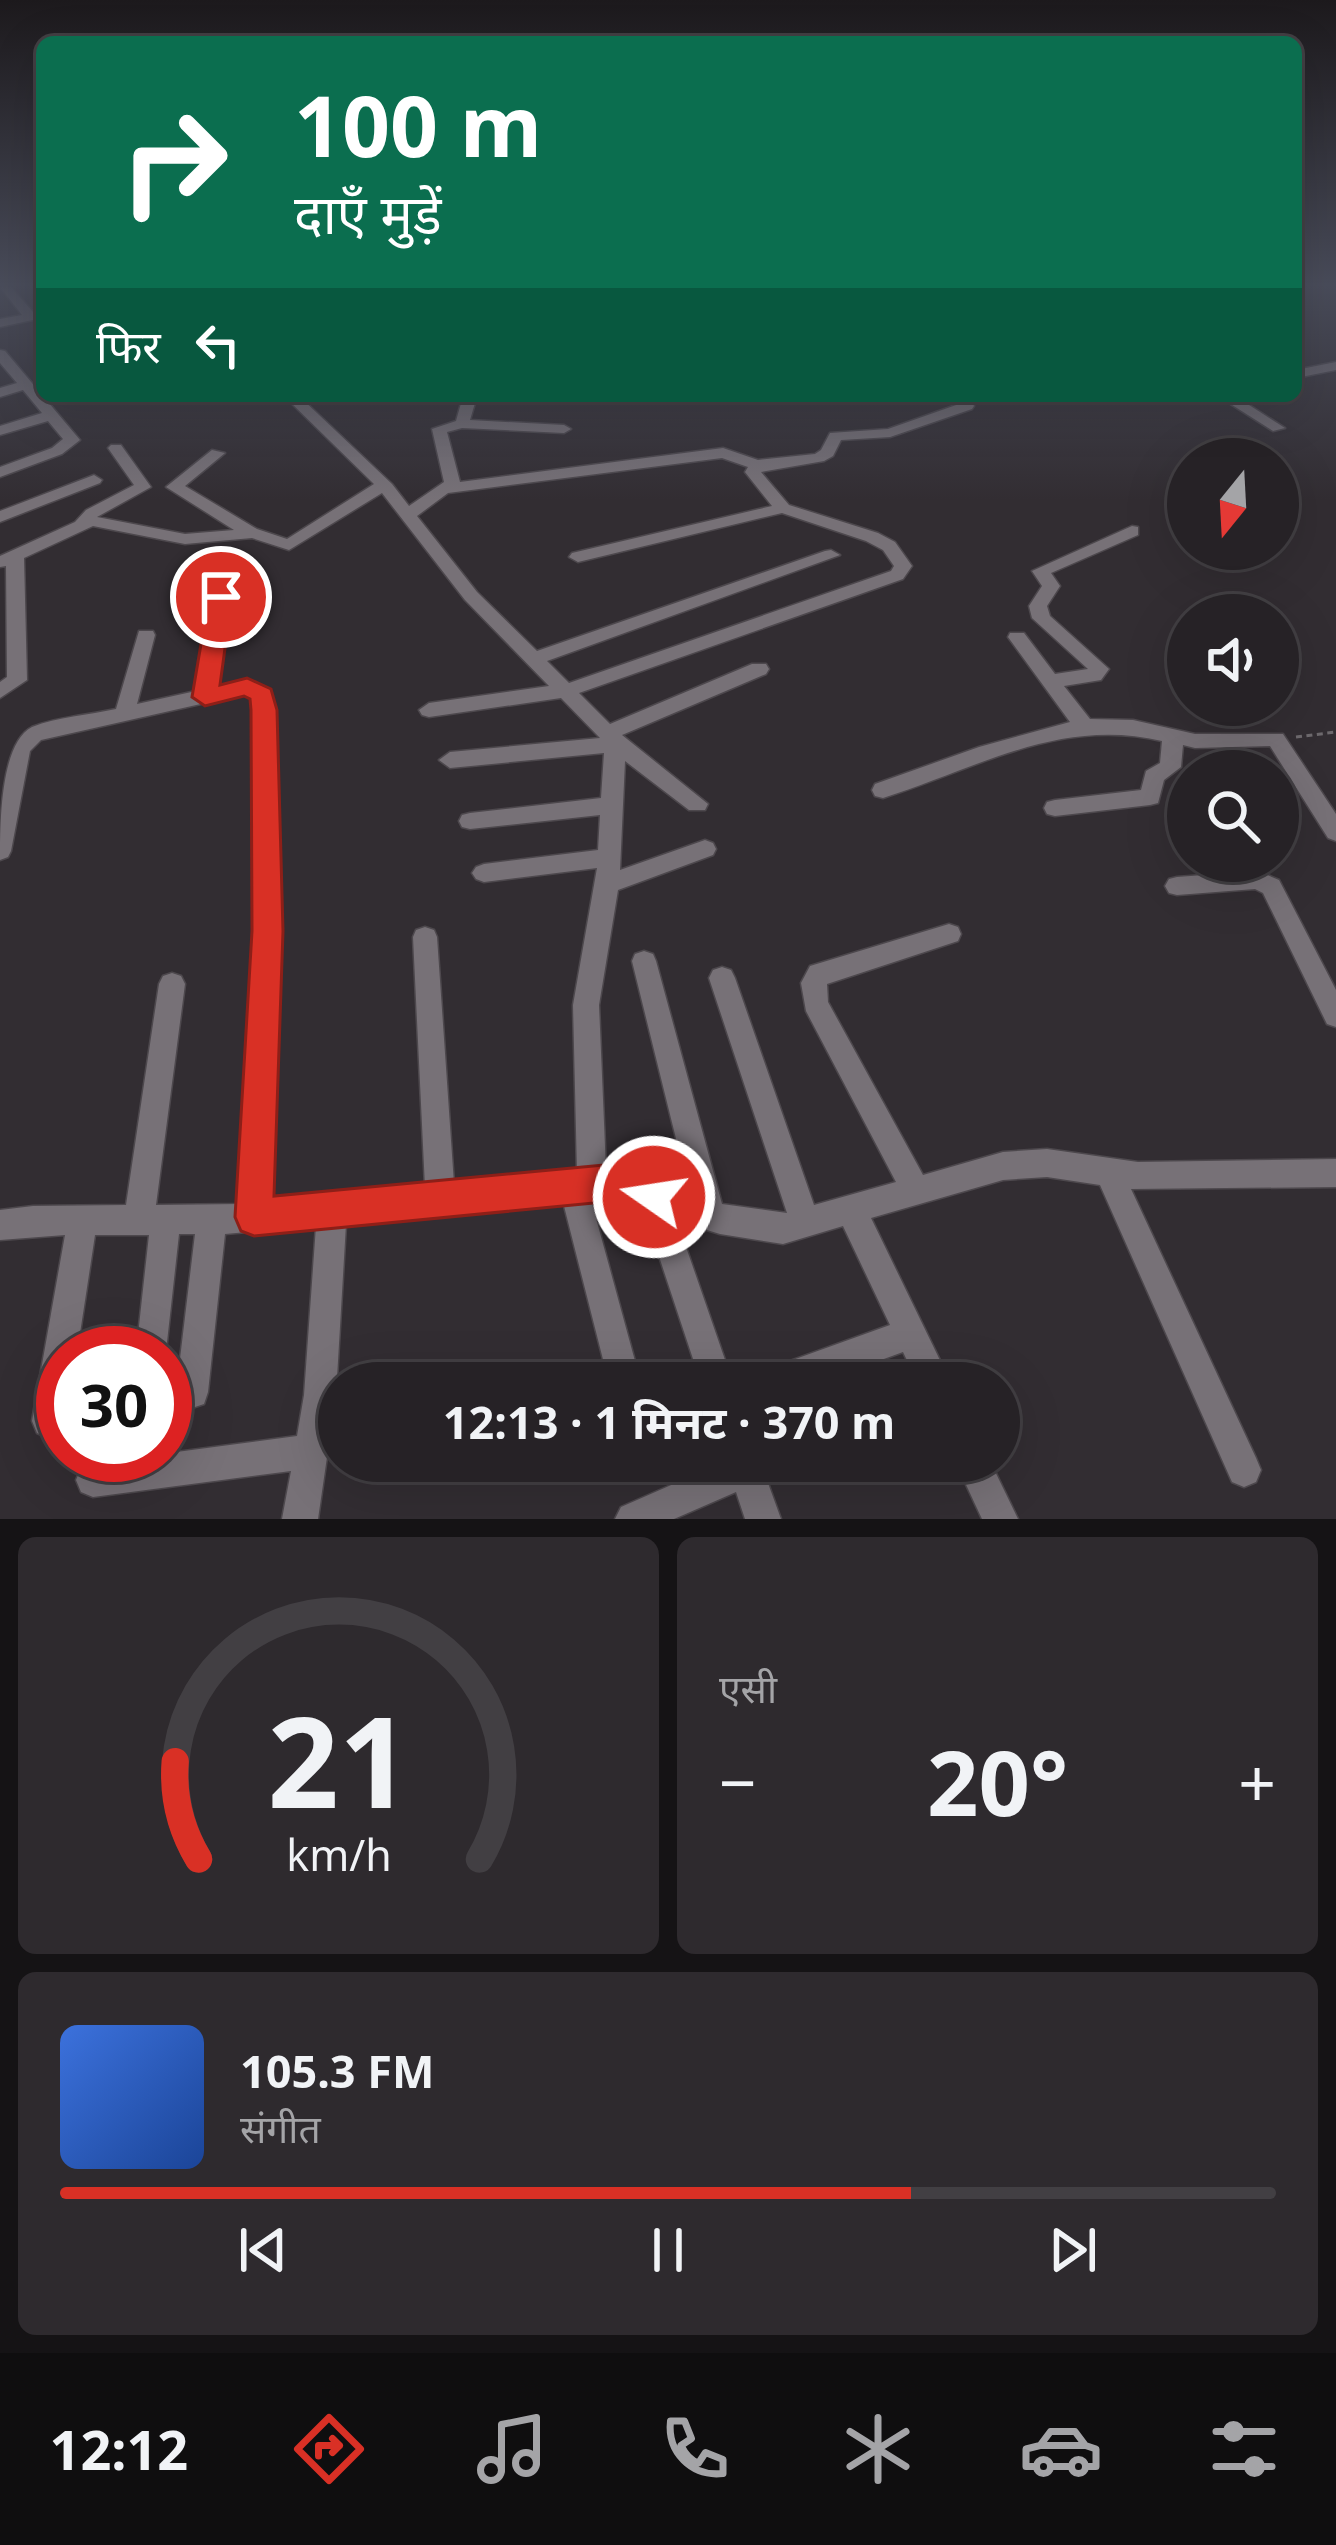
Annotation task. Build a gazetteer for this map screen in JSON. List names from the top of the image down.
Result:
{
  "north": "bottom",
  "page": {
    "turn": ["100 m", "दाएँ मुड़ें"],
    "then": "फिर",
    "limit": "30",
    "trip": "12:13 · 1 मिनट · 370 m",
    "tile": "एसी",
    "heat": ["−", "20°", "+"],
    "song": ["105.3 FM", "संगीत"],
    "tabs": "12:12",
    "gauge": ["21", "km/h"]
  }
}
